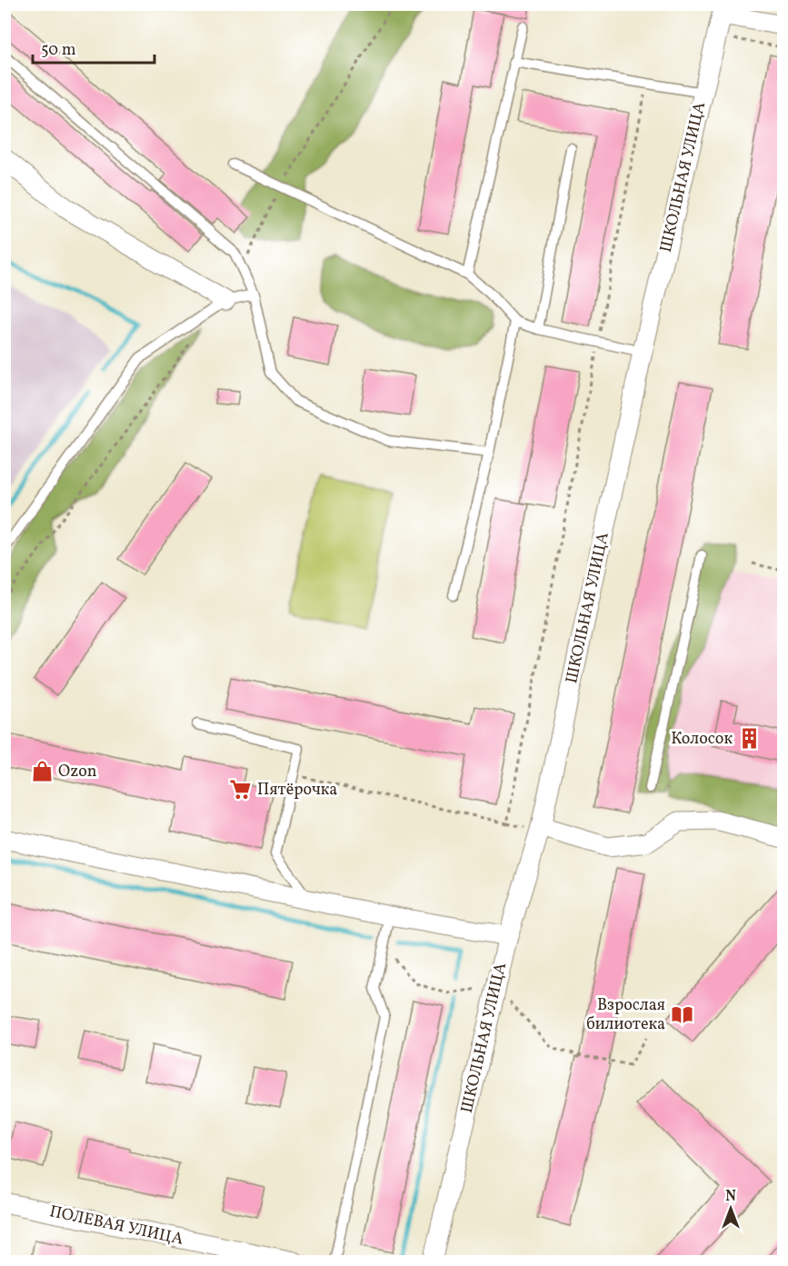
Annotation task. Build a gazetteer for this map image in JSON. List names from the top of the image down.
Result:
{
  "streets": {
    "street": ["ШКОЛЬНАЯ УЛИЦА", "ПОЛЕВАЯ УЛИЦА"]
  },
  "places": {
    "building": ["Колосок"],
    "shop": ["Ozon"],
    "supermarket": ["Пятёрочка"],
    "library": ["Взрослая билиотека"]
  },
  "scale_bar": "50 m",
  "north": "top"
}
